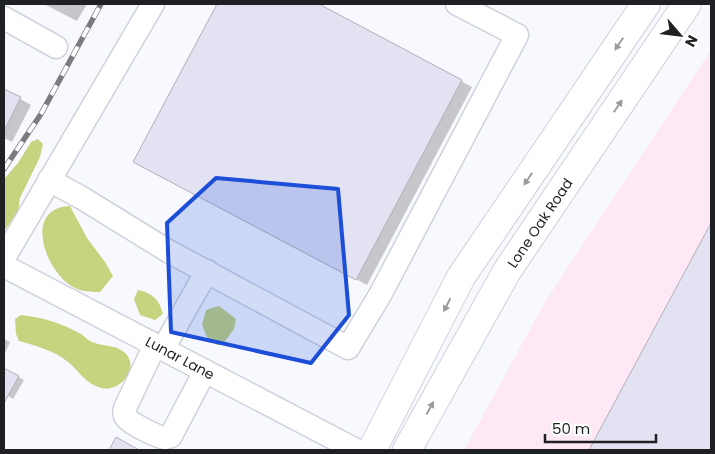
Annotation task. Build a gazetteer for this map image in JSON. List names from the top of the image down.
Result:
{
  "streets": {
    "main road": ["Lone Oak Road"],
    "street": ["Lunar Lane"]
  },
  "scale_bar": "50 m",
  "north": "bottom right"
}
